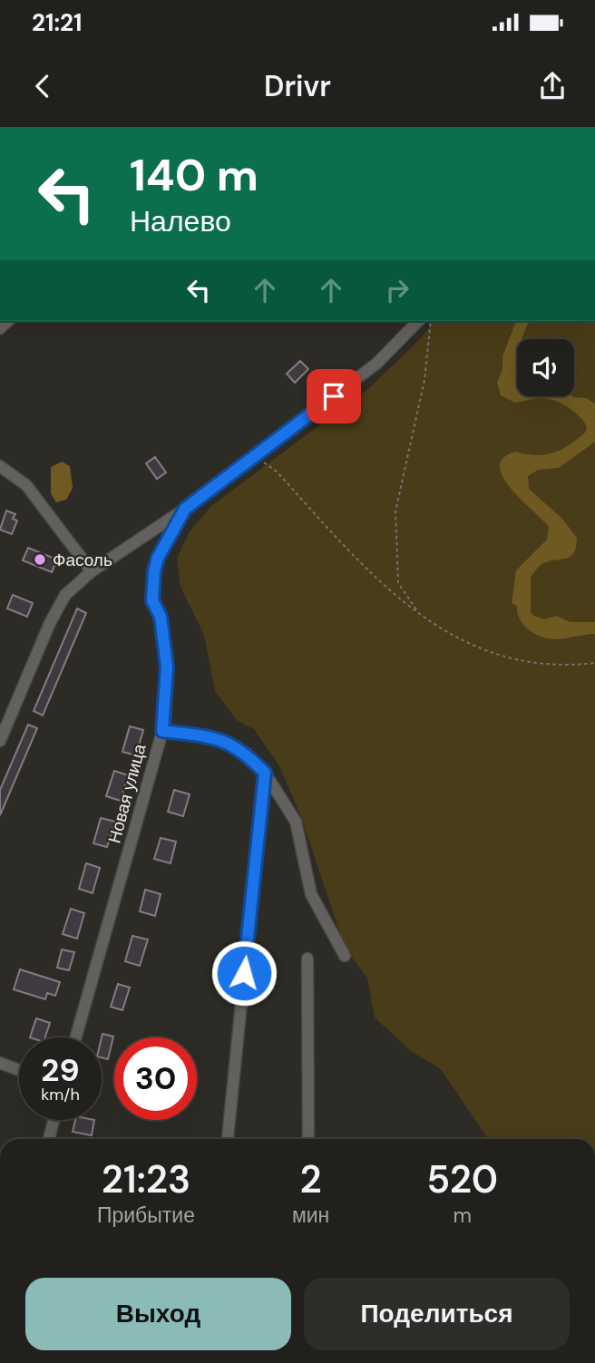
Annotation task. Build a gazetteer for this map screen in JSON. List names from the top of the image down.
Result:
{
  "streets": {
    "street": ["Новая улица"]
  },
  "places": ["Фасоль"],
  "page": {
    "status": "21:21",
    "header": "Drivr",
    "turn": ["140 m", "Налево"],
    "speed": "29 km/h",
    "limit": "30",
    "eta": [
      "21:23",
      "Прибытие",
      "2",
      "мин",
      "520",
      "m"
    ],
    "buttons": ["Выход", "Поделиться"]
  }
}
